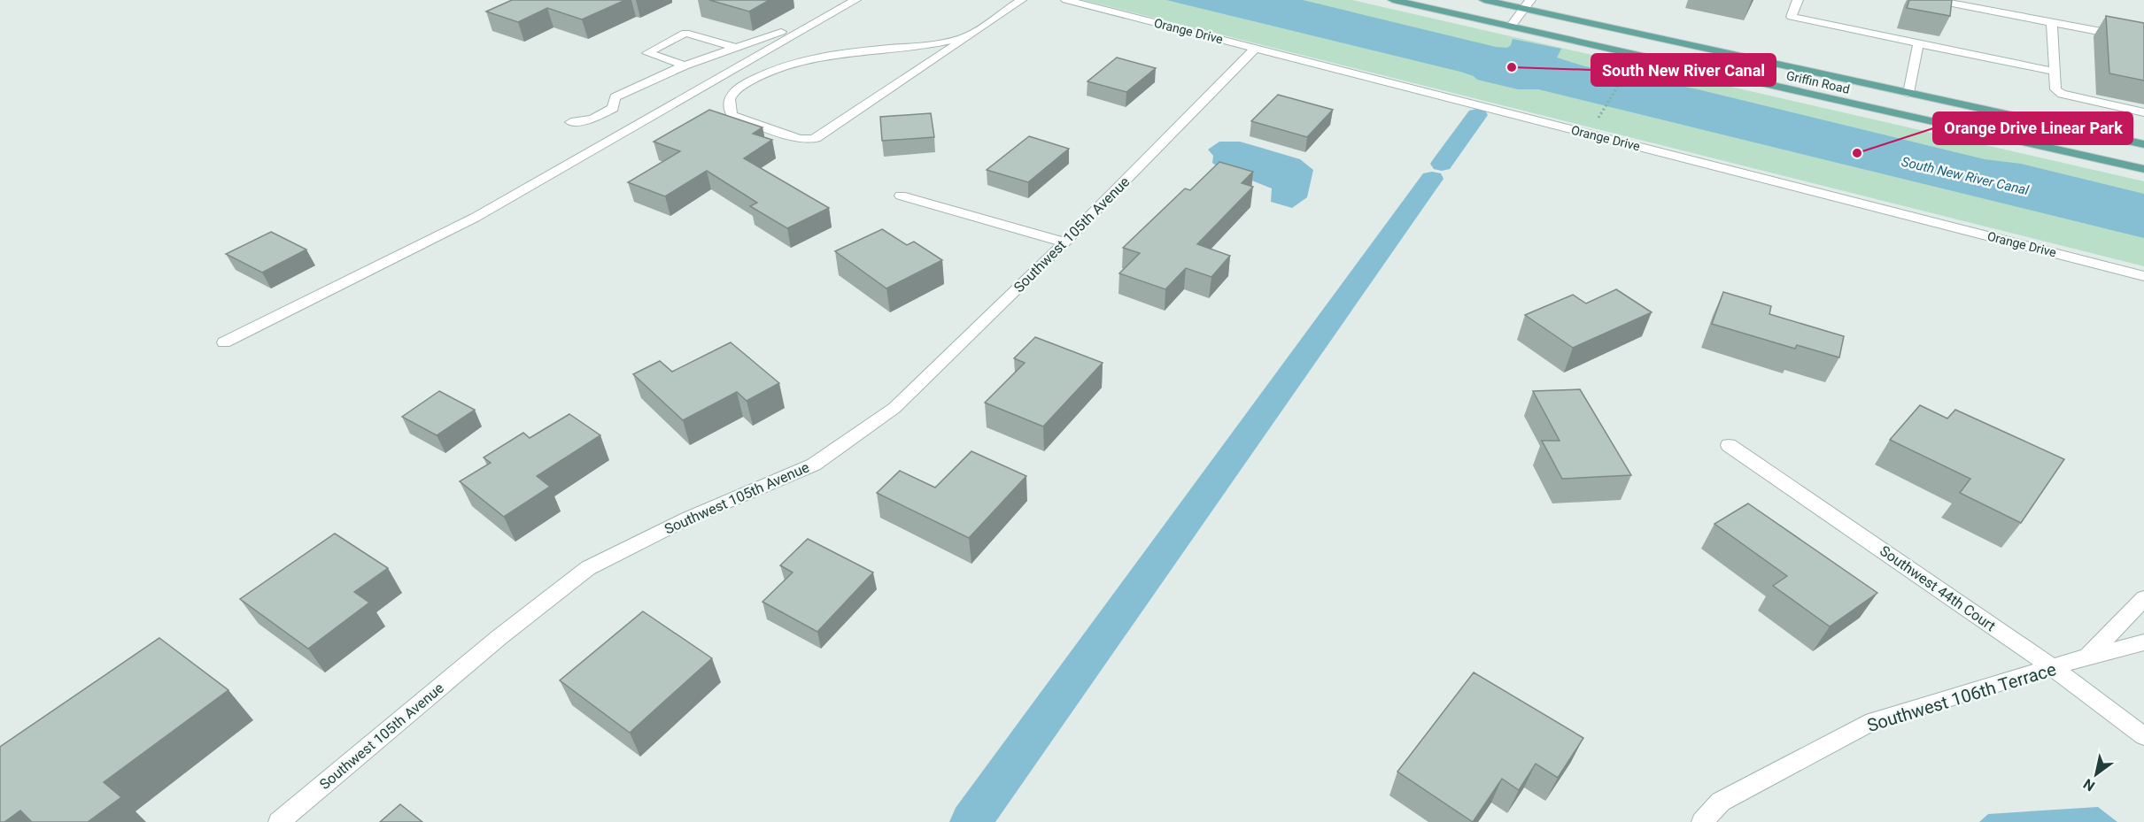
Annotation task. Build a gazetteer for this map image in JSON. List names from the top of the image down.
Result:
{
  "streets": {
    "main road": ["Griffin Road"],
    "street": [
      "Orange Drive",
      "Southwest 105th Avenue",
      "Southwest 44th Court",
      "Southwest 106th Terrace"
    ]
  },
  "crossings": [
    ["Orange Drive", "Southwest 105th Avenue"],
    ["Southwest 44th Court", "Southwest 106th Terrace"]
  ],
  "water": ["South New River Canal"],
  "places": ["South New River Canal", "Orange Drive Linear Park"],
  "north": "bottom left"
}
